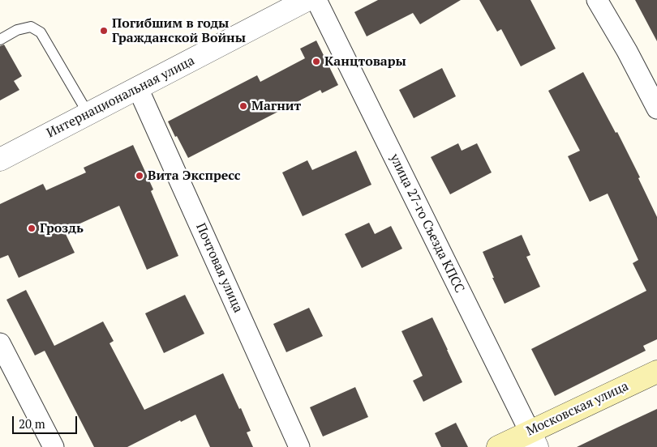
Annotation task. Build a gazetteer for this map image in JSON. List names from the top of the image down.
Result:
{
  "streets": {
    "main road": ["Московская улица"],
    "street": ["Интернациональная улица", "улица 27-го Съезда КПСС", "Почтовая улица"]
  },
  "crossings": [
    ["Интернациональная улица", "Почтовая улица"],
    ["улица 27-го Съезда КПСС", "Московская улица"]
  ],
  "places": [
    "Погибшим в годы Гражданской Войны",
    "Канцтовары",
    "Магнит",
    "Вита Экспресс",
    "Гроздь"
  ],
  "scale_bar": "20 m"
}
